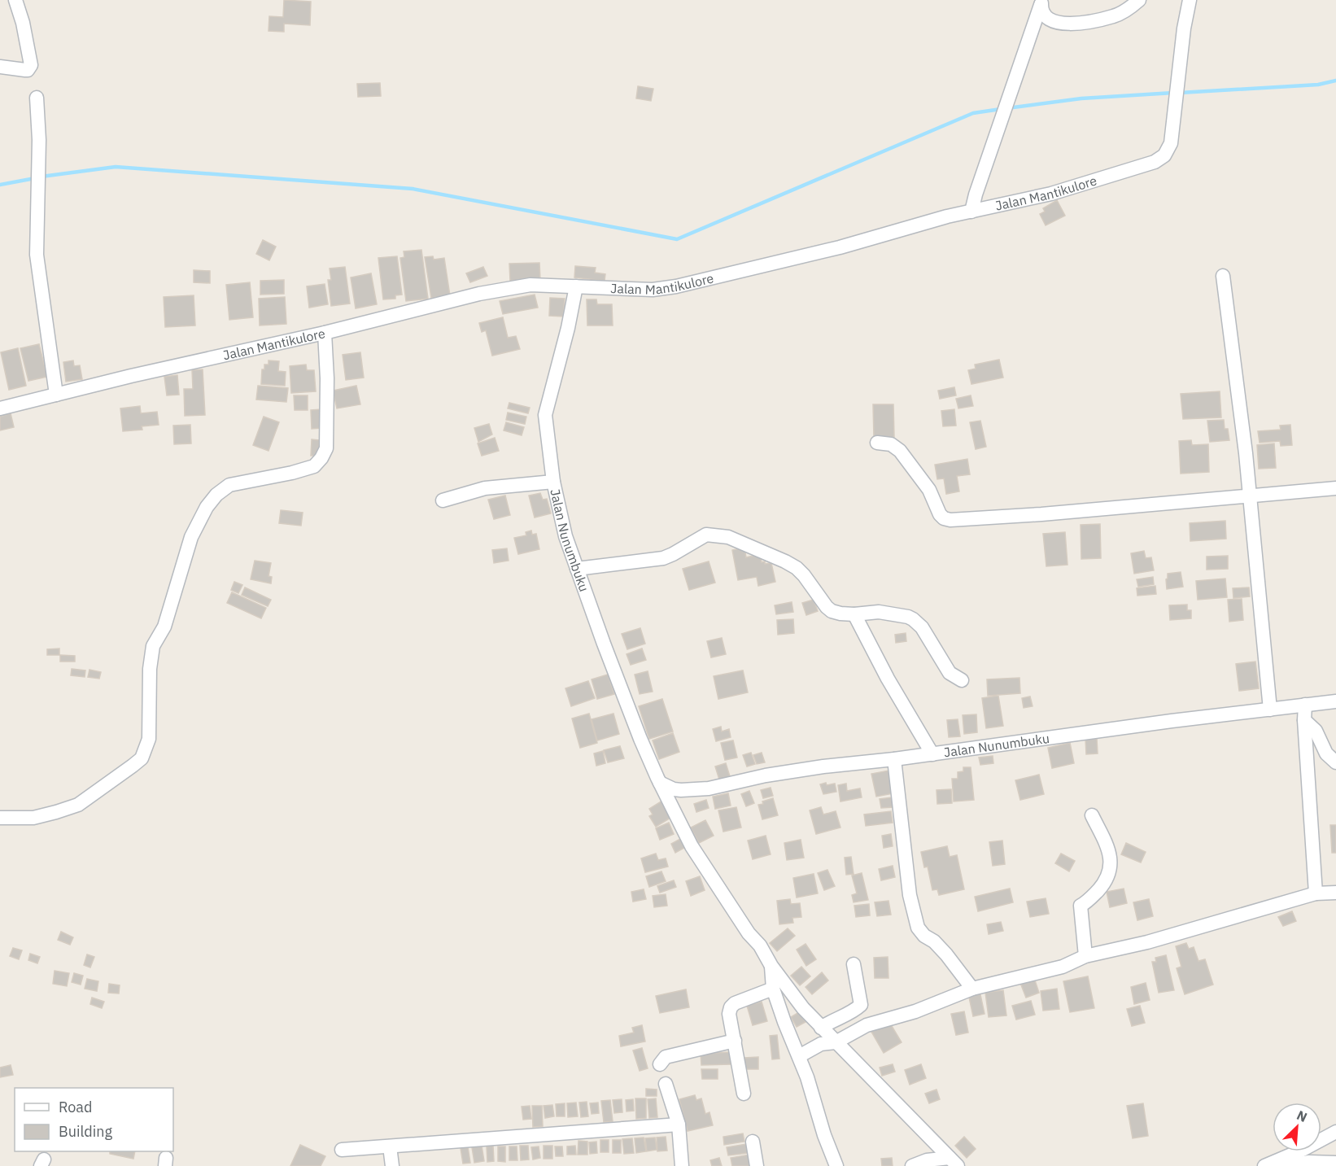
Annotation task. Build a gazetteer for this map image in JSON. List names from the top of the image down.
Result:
{
  "streets": {
    "street": ["Jalan Mantikulore", "Jalan Nunumbuku"]
  },
  "crossings": [
    ["Jalan Mantikulore", "Jalan Nunumbuku"]
  ],
  "legend": ["Road", "Building"],
  "north": "top right"
}
